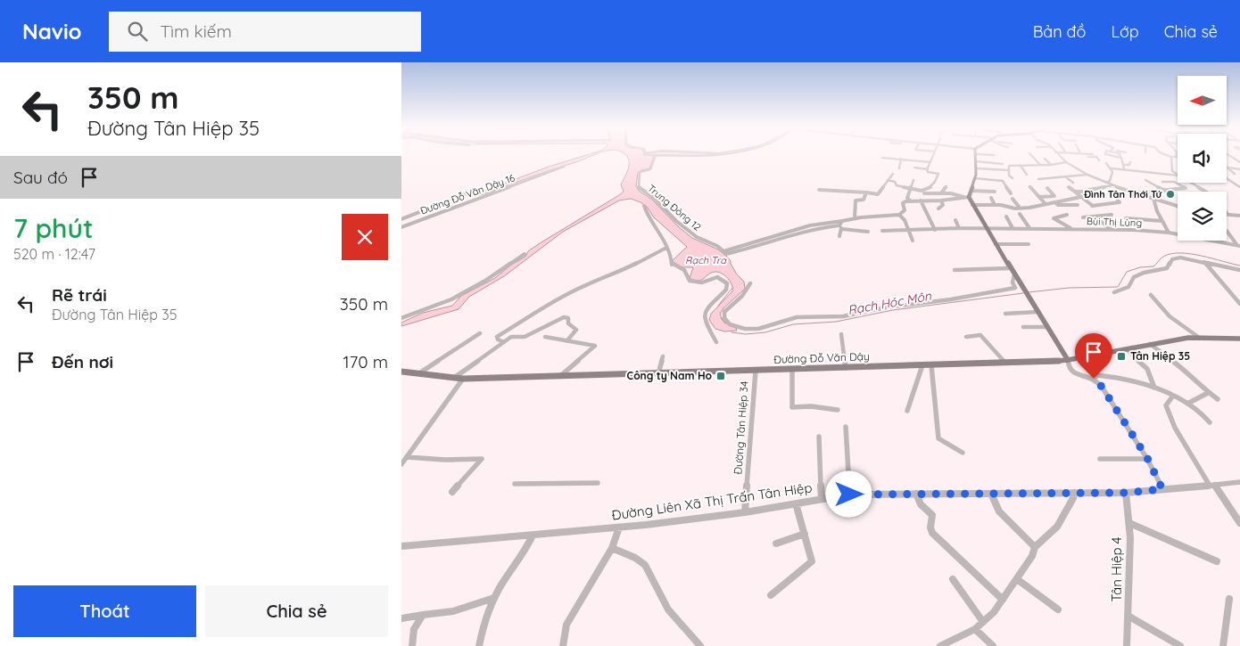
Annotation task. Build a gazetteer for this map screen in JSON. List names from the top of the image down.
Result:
{
  "streets": {
    "main road": ["Đường Đỗ Văn Dậy"],
    "street": [
      "Đường Đỗ Văn Dậy 16",
      "Trung Đông 12",
      "Bùi Thị Lùng",
      "Đường Tân Hiệp 34",
      "Đường Liên Xã Thị Trấn Tân Hiệp",
      "Tân Hiệp 4"
    ]
  },
  "crossings": [
    ["Đường Đỗ Văn Dậy", "Đường Tân Hiệp 34"],
    ["Đường Tân Hiệp 34", "Đường Liên Xã Thị Trấn Tân Hiệp"],
    ["Đường Liên Xã Thị Trấn Tân Hiệp", "Tân Hiệp 4"]
  ],
  "water": ["Rạch Tra", "Rạch Hóc Môn"],
  "places": {
    "other": ["Đình Tân Thới Tứ"],
    "transit": ["Tân Hiệp 35", "Công ty Nam Ho"]
  },
  "north": "left",
  "page": {
    "header": "Navio",
    "search": "Tìm kiếm",
    "nav": ["Bản đồ", "Lớp", "Chia sẻ"],
    "turn": ["350 m", "Đường Tân Hiệp 35"],
    "then": "Sau đó",
    "heading": ["7 phút", "520 m · 12:47"],
    "list": [
      {
        "name": "Rẽ trái",
        "note": "Đường Tân Hiệp 35",
        "value": "350 m"
      },
      {
        "name": "Đến nơi",
        "value": "170 m"
      }
    ],
    "buttons": ["Thoát", "Chia sẻ"]
  }
}
